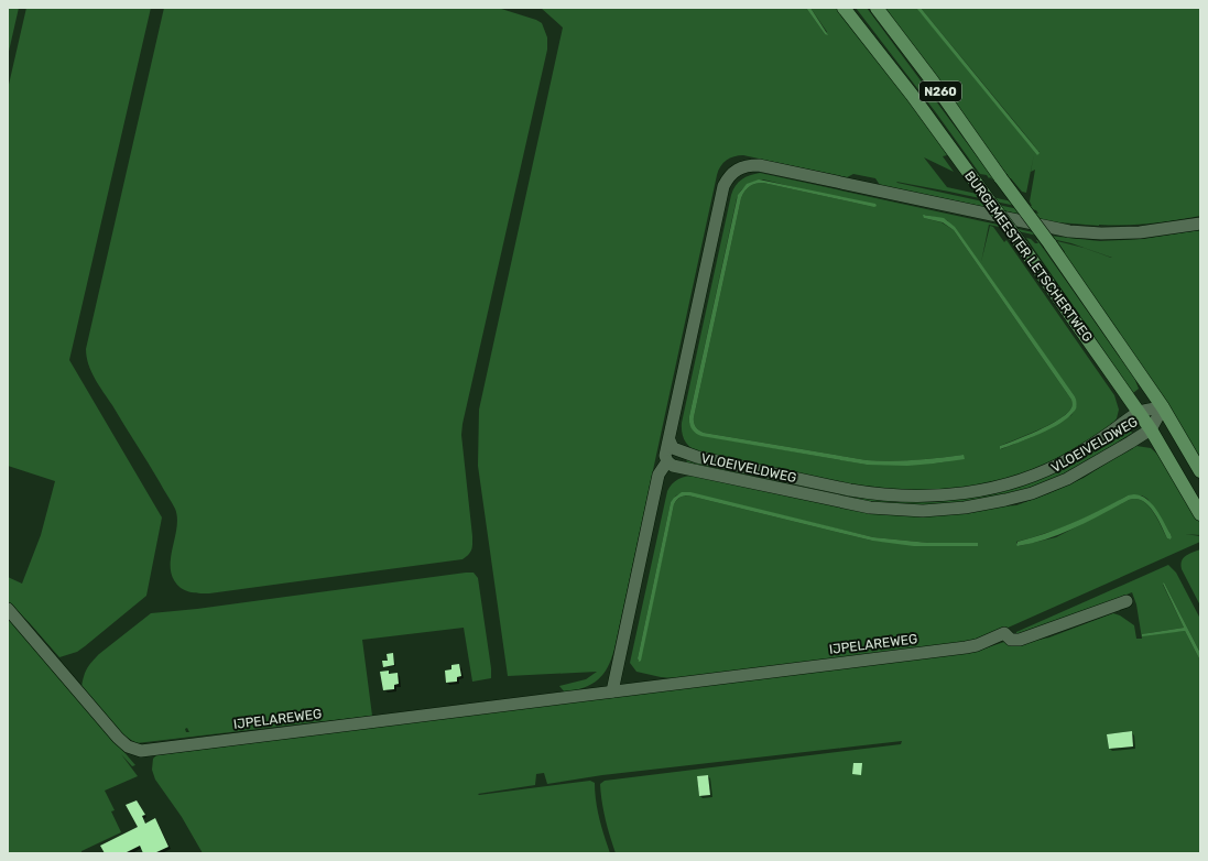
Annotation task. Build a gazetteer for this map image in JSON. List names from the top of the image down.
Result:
{
  "streets": {
    "main road": ["N260", "BURGEMEESTER LETSCHERTWEG"],
    "street": ["VLOEIVELDWEG", "IJPELAREWEG"]
  },
  "crossings": [
    ["BURGEMEESTER LETSCHERTWEG", "VLOEIVELDWEG"]
  ]
}
